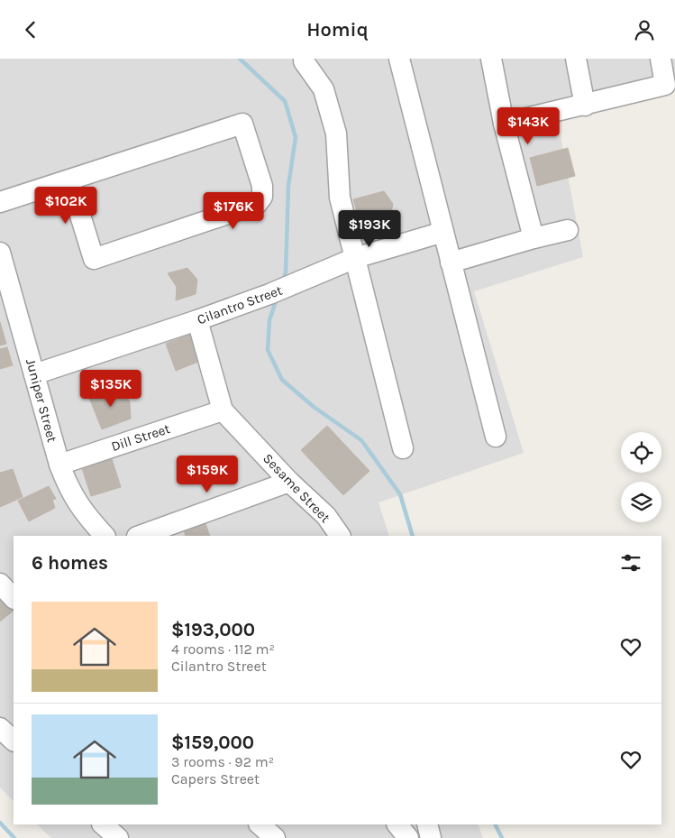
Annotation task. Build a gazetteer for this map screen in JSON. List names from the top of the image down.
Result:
{
  "streets": {
    "street": [
      "Cilantro Street",
      "Juniper Street",
      "Dill Street",
      "Sesame Street"
    ]
  },
  "crossings": [
    ["Cilantro Street", "Juniper Street"],
    ["Cilantro Street", "Sesame Street"],
    ["Juniper Street", "Dill Street"],
    ["Dill Street", "Sesame Street"]
  ],
  "page": {
    "header": "Homiq",
    "price": [
      "$143K",
      "$102K",
      "$176K",
      "$193K",
      "$135K",
      "$159K"
    ],
    "heading": "6 homes",
    "list": [
      {
        "name": "$193,000",
        "note": "4 rooms · 112 m² · Cilantro Street"
      },
      {
        "name": "$159,000",
        "note": "3 rooms · 92 m² · Capers Street"
      }
    ]
  }
}
